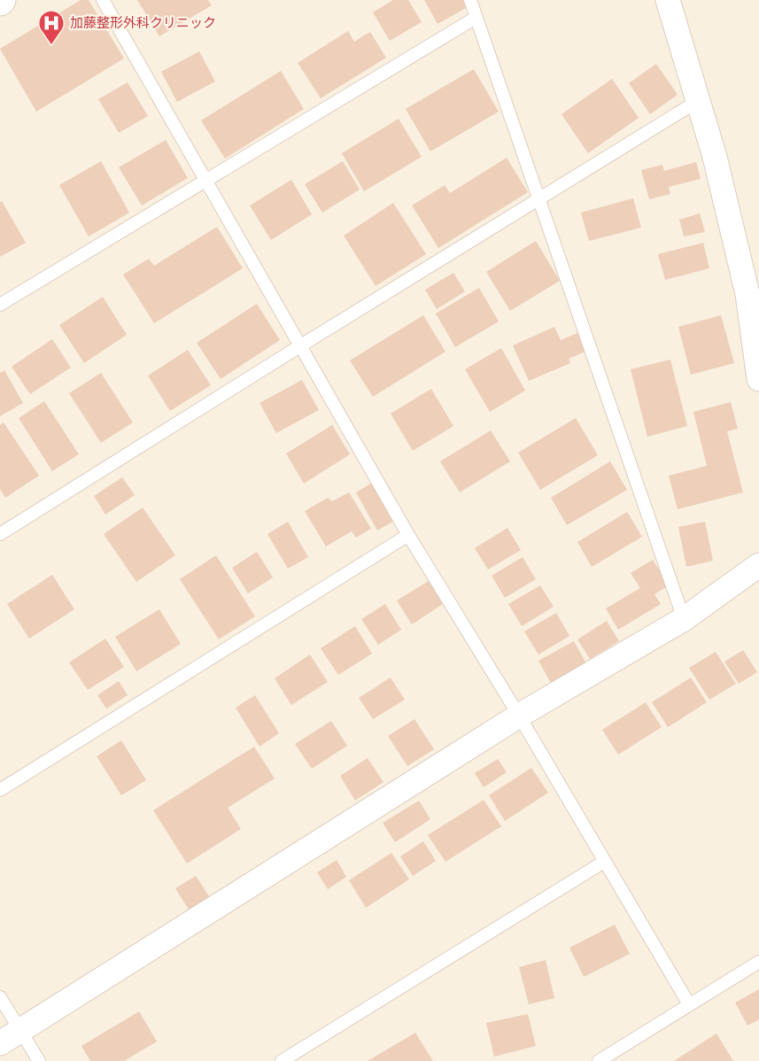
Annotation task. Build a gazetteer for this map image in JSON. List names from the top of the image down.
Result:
{
  "places": {
    "hospital": ["加藤整形外科クリニック"]
  }
}
